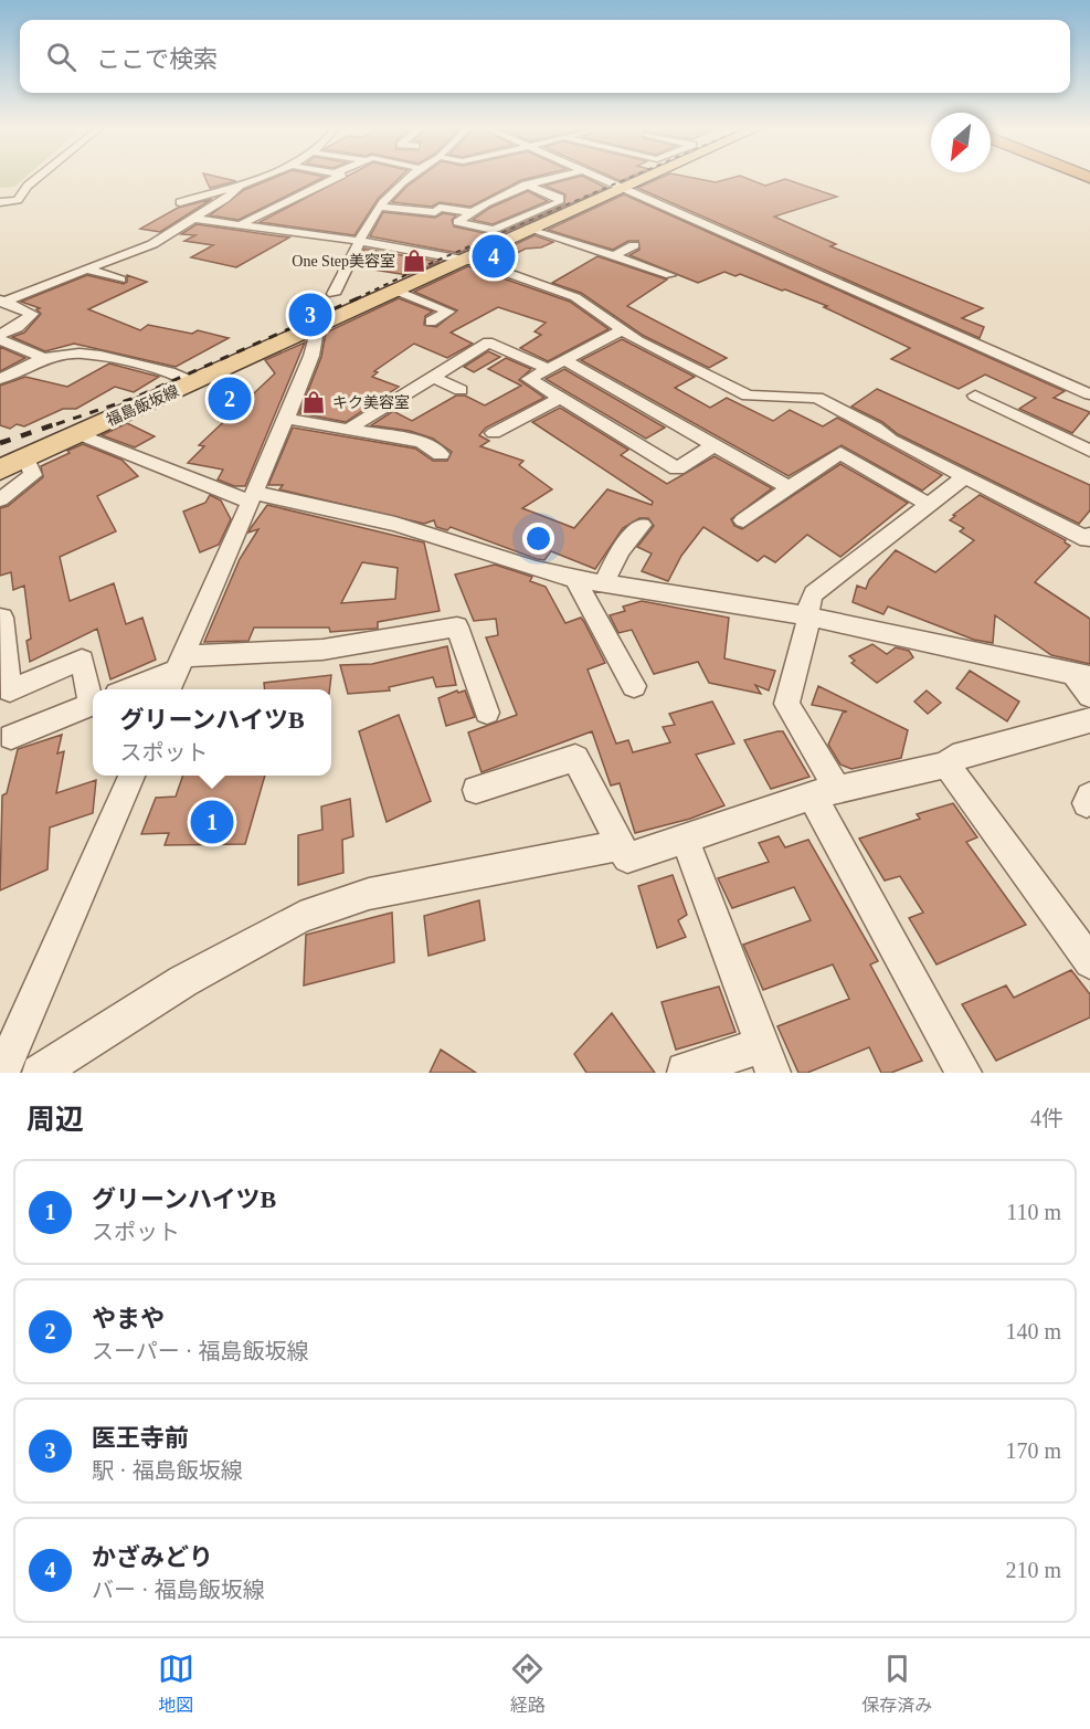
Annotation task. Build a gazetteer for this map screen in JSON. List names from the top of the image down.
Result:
{
  "streets": {
    "main road": ["福島飯坂線"]
  },
  "places": {
    "shop": ["One Step美容室", "キク美容室"]
  },
  "north": "bottom left",
  "page": {
    "search": "ここで検索",
    "pins": [
      "4",
      "3",
      "2",
      "1"
    ],
    "popup": ["グリーンハイツB", "スポット"],
    "heading": ["周辺", "4件"],
    "list": [
      {
        "mark": "1",
        "name": "グリーンハイツB",
        "note": "スポット",
        "value": "110 m"
      },
      {
        "mark": "2",
        "name": "やまや",
        "note": "スーパー · 福島飯坂線",
        "value": "140 m"
      },
      {
        "mark": "3",
        "name": "医王寺前",
        "note": "駅 · 福島飯坂線",
        "value": "170 m"
      },
      {
        "mark": "4",
        "name": "かざみどり",
        "note": "バー · 福島飯坂線",
        "value": "210 m"
      }
    ],
    "nav": ["地図", "経路", "保存済み"]
  }
}
